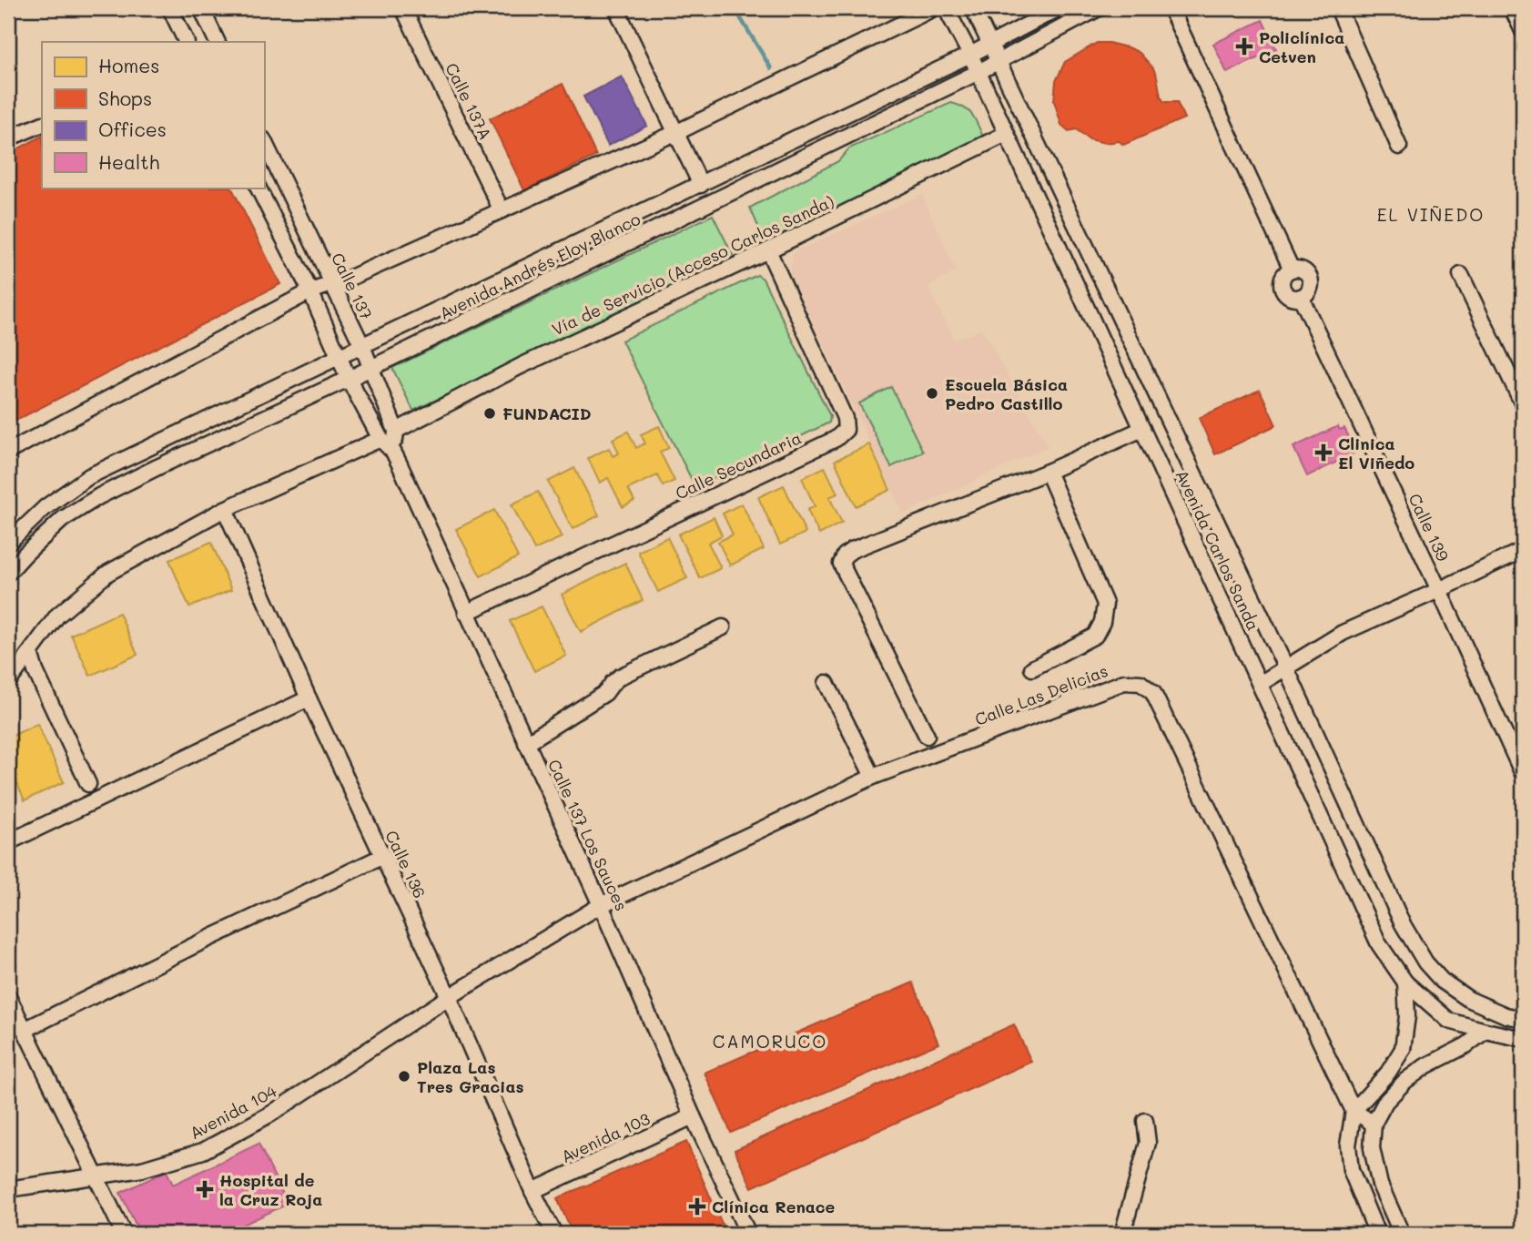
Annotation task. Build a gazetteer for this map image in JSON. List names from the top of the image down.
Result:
{
  "streets": {
    "street": [
      "Calle 137A",
      "Vía de Servicio (Acceso Carlos Sanda)",
      "Avenida Andrés Eloy Blanco",
      "Calle 137",
      "Calle Secundaria",
      "Calle 139",
      "Avenida Carlos Sanda",
      "Calle Las Delicias",
      "Calle 137 Los Sauces",
      "Calle 136",
      "Avenida 104",
      "Avenida 103"
    ]
  },
  "crossings": [
    ["Vía de Servicio (Acceso Carlos Sanda)", "Calle 137"],
    ["Vía de Servicio (Acceso Carlos Sanda)", "Calle Secundaria"],
    ["Vía de Servicio (Acceso Carlos Sanda)", "Avenida Carlos Sanda"],
    ["Avenida Andrés Eloy Blanco", "Calle 137"],
    ["Avenida Andrés Eloy Blanco", "Avenida Carlos Sanda"],
    ["Calle 137", "Calle 137 Los Sauces"],
    ["Calle Secundaria", "Calle 137 Los Sauces"],
    ["Calle Las Delicias", "Calle 137 Los Sauces"],
    ["Calle Las Delicias", "Avenida 104"],
    ["Calle 137 Los Sauces", "Avenida 104"],
    ["Calle 137 Los Sauces", "Avenida 103"],
    ["Calle 136", "Avenida 104"],
    ["Calle 136", "Avenida 103"]
  ],
  "districts": ["EL VIÑEDO", "CAMORUCO"],
  "places": {
    "health": [
      "Policlínica Cetven",
      "Clinica El Viñedo",
      "Hospital de la Cruz Roja",
      "Clínica Renace"
    ],
    "other": ["Escuela Básica Pedro Castillo", "FUNDACID", "Plaza Las Tres Gracias"]
  },
  "legend": [
    "Homes",
    "Shops",
    "Offices",
    "Health"
  ]
}
